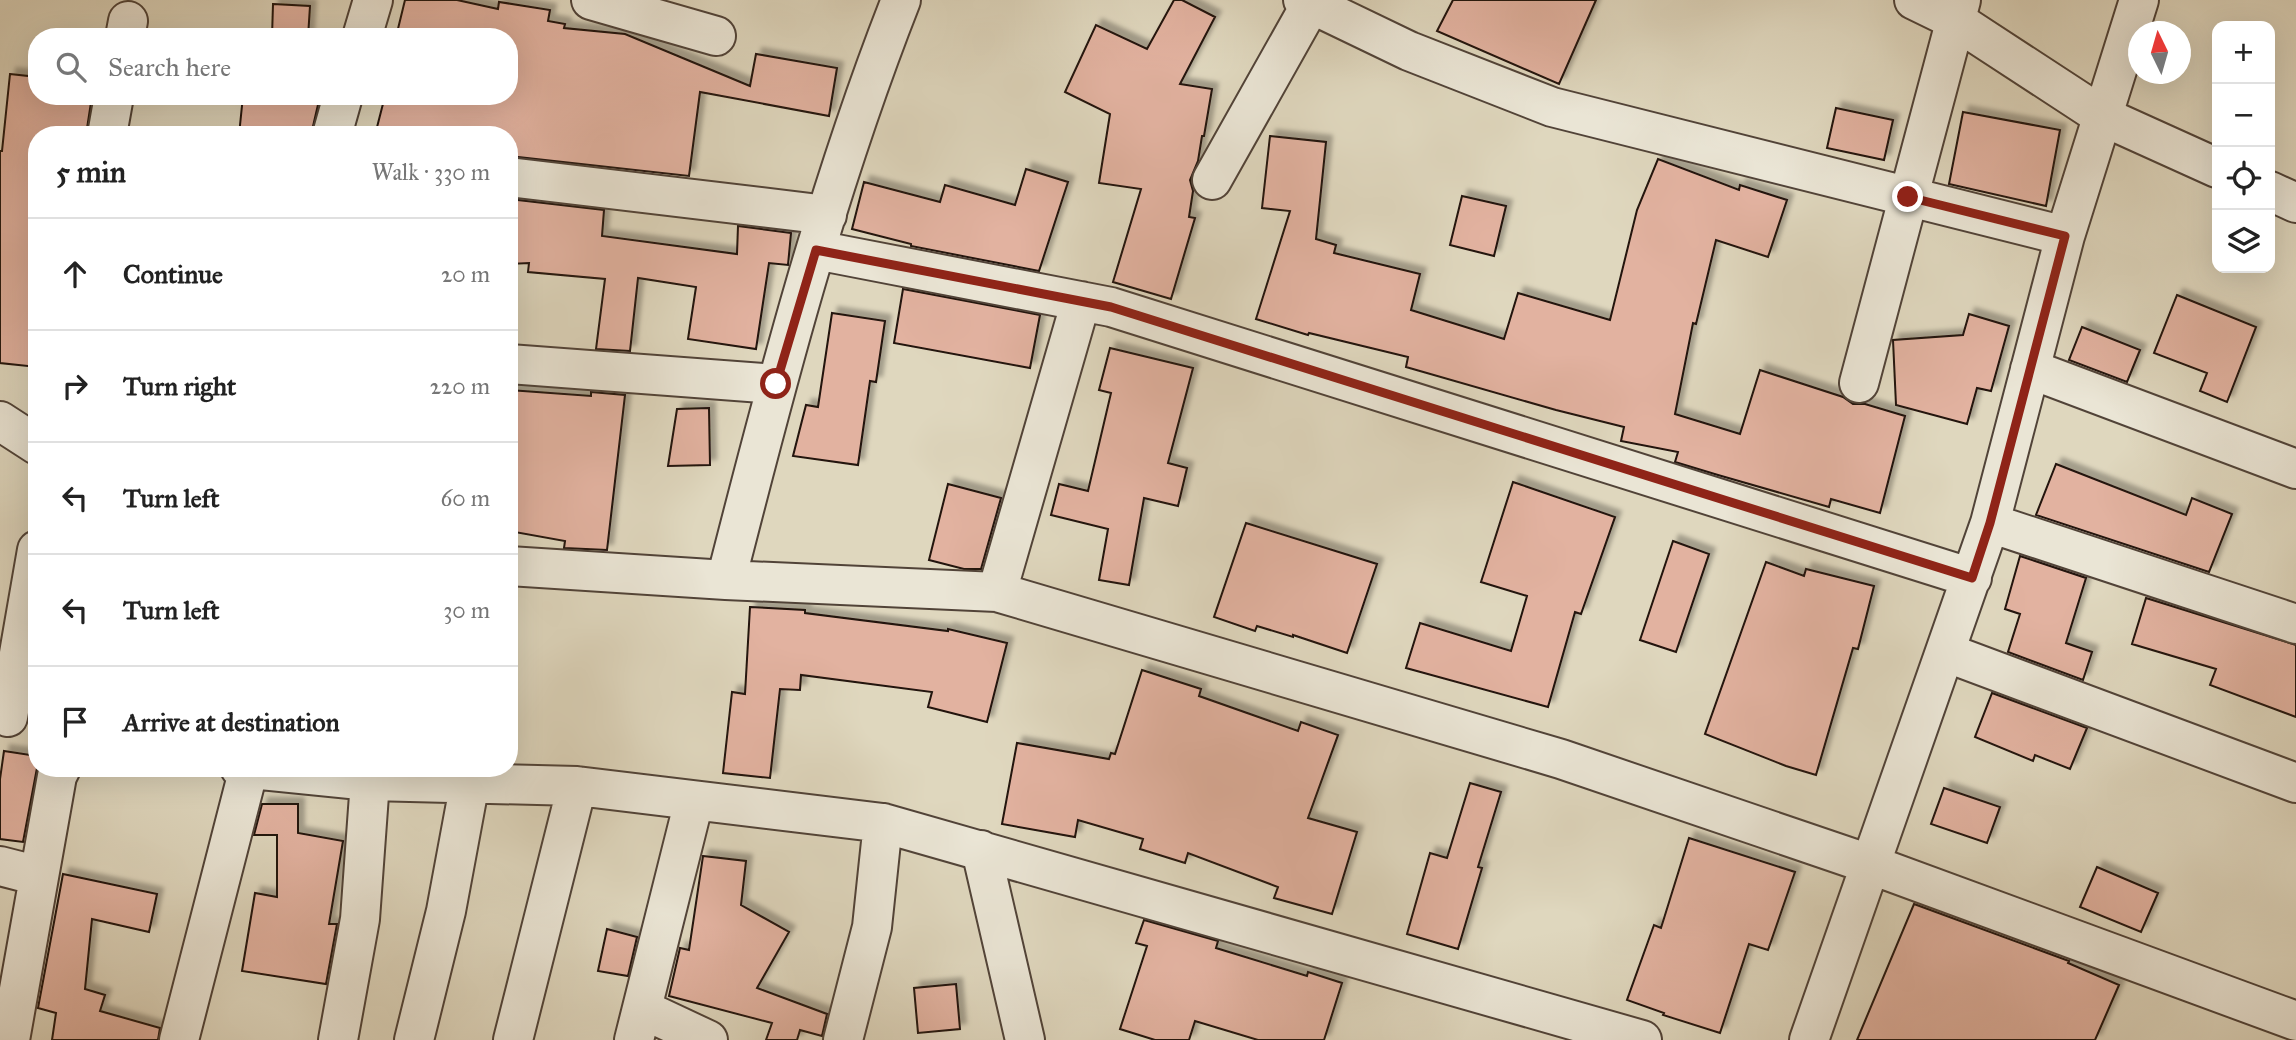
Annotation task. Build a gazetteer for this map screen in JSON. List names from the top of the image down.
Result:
{
  "north": "top",
  "page": {
    "map_buttons": ["+", "−"],
    "search": "Search here",
    "heading": ["5 min", "Walk · 330 m"],
    "list": [
      ["Continue", "20 m"],
      ["Turn right", "220 m"],
      ["Turn left", "60 m"],
      ["Turn left", "30 m"],
      "Arrive at destination"
    ]
  }
}
